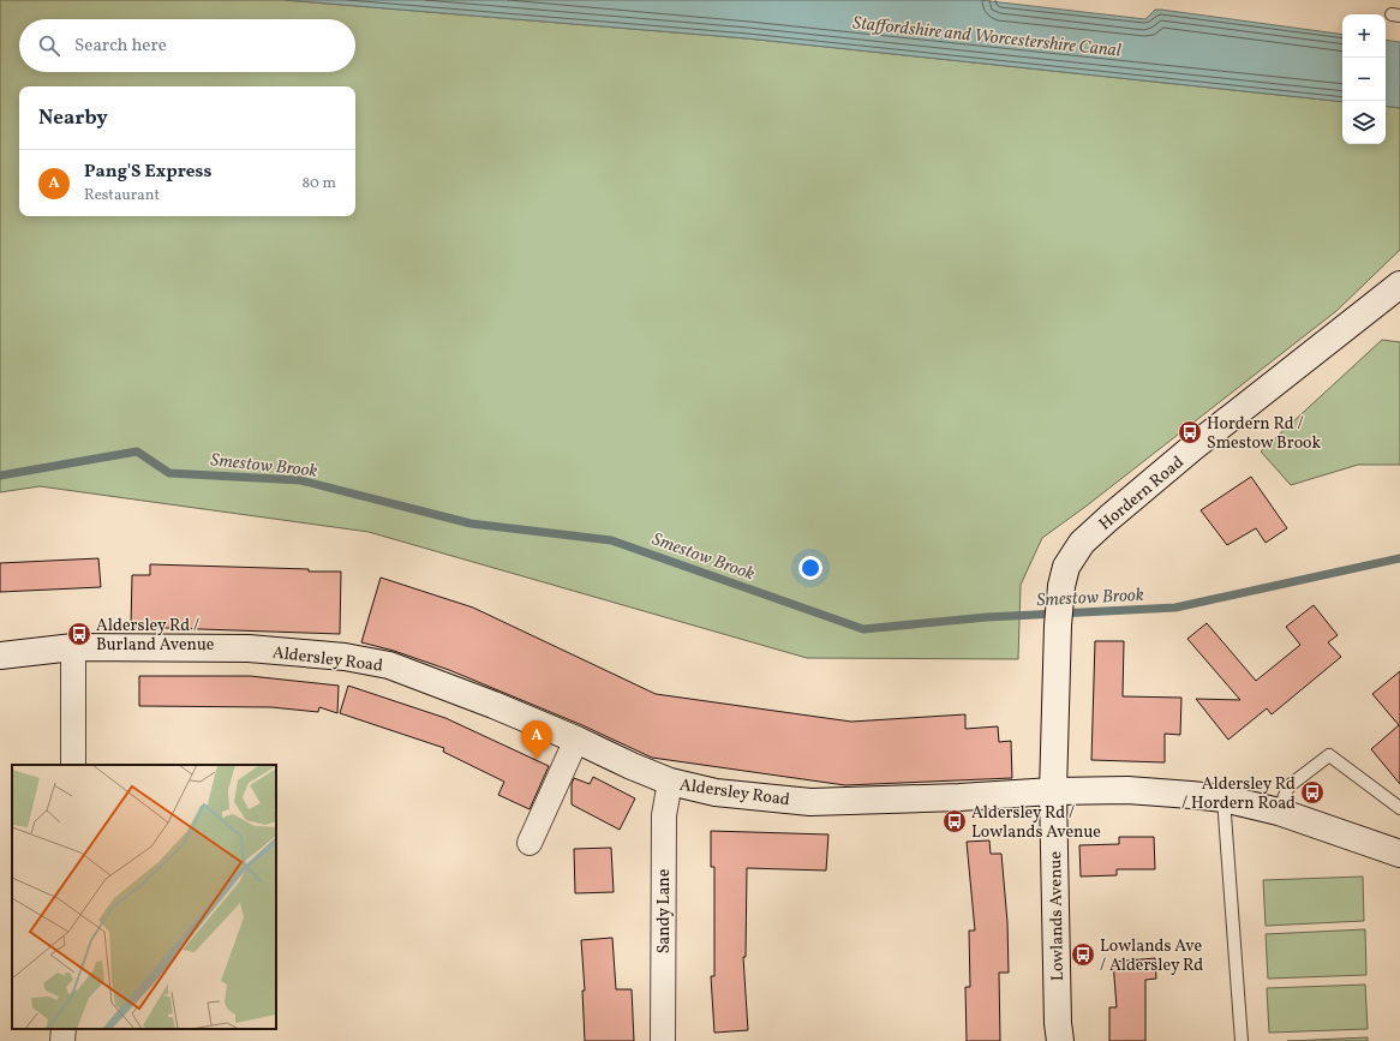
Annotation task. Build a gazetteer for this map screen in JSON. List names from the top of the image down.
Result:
{
  "streets": {
    "street": [
      "Hordern Road",
      "Aldersley Road",
      "Sandy Lane",
      "Lowlands Avenue"
    ]
  },
  "crossings": [
    ["Hordern Road", "Aldersley Road"],
    ["Hordern Road", "Lowlands Avenue"],
    ["Aldersley Road", "Sandy Lane"],
    ["Aldersley Road", "Lowlands Avenue"]
  ],
  "water": ["Staffordshire and Worcestershire Canal", "Smestow Brook"],
  "places": {
    "bus stop": [
      "Hordern Rd / Smestow Brook",
      "Aldersley Rd / Burland Avenue",
      "Aldersley Rd / Hordern Road",
      "Aldersley Rd / Lowlands Avenue",
      "Lowlands Ave / Aldersley Rd"
    ]
  },
  "page": {
    "map_buttons": ["+", "−"],
    "search": "Search here",
    "heading": "Nearby",
    "list": [
      {
        "mark": "A",
        "name": "Pang'S Express",
        "note": "Restaurant",
        "value": "80 m"
      }
    ],
    "pins": "A"
  }
}
